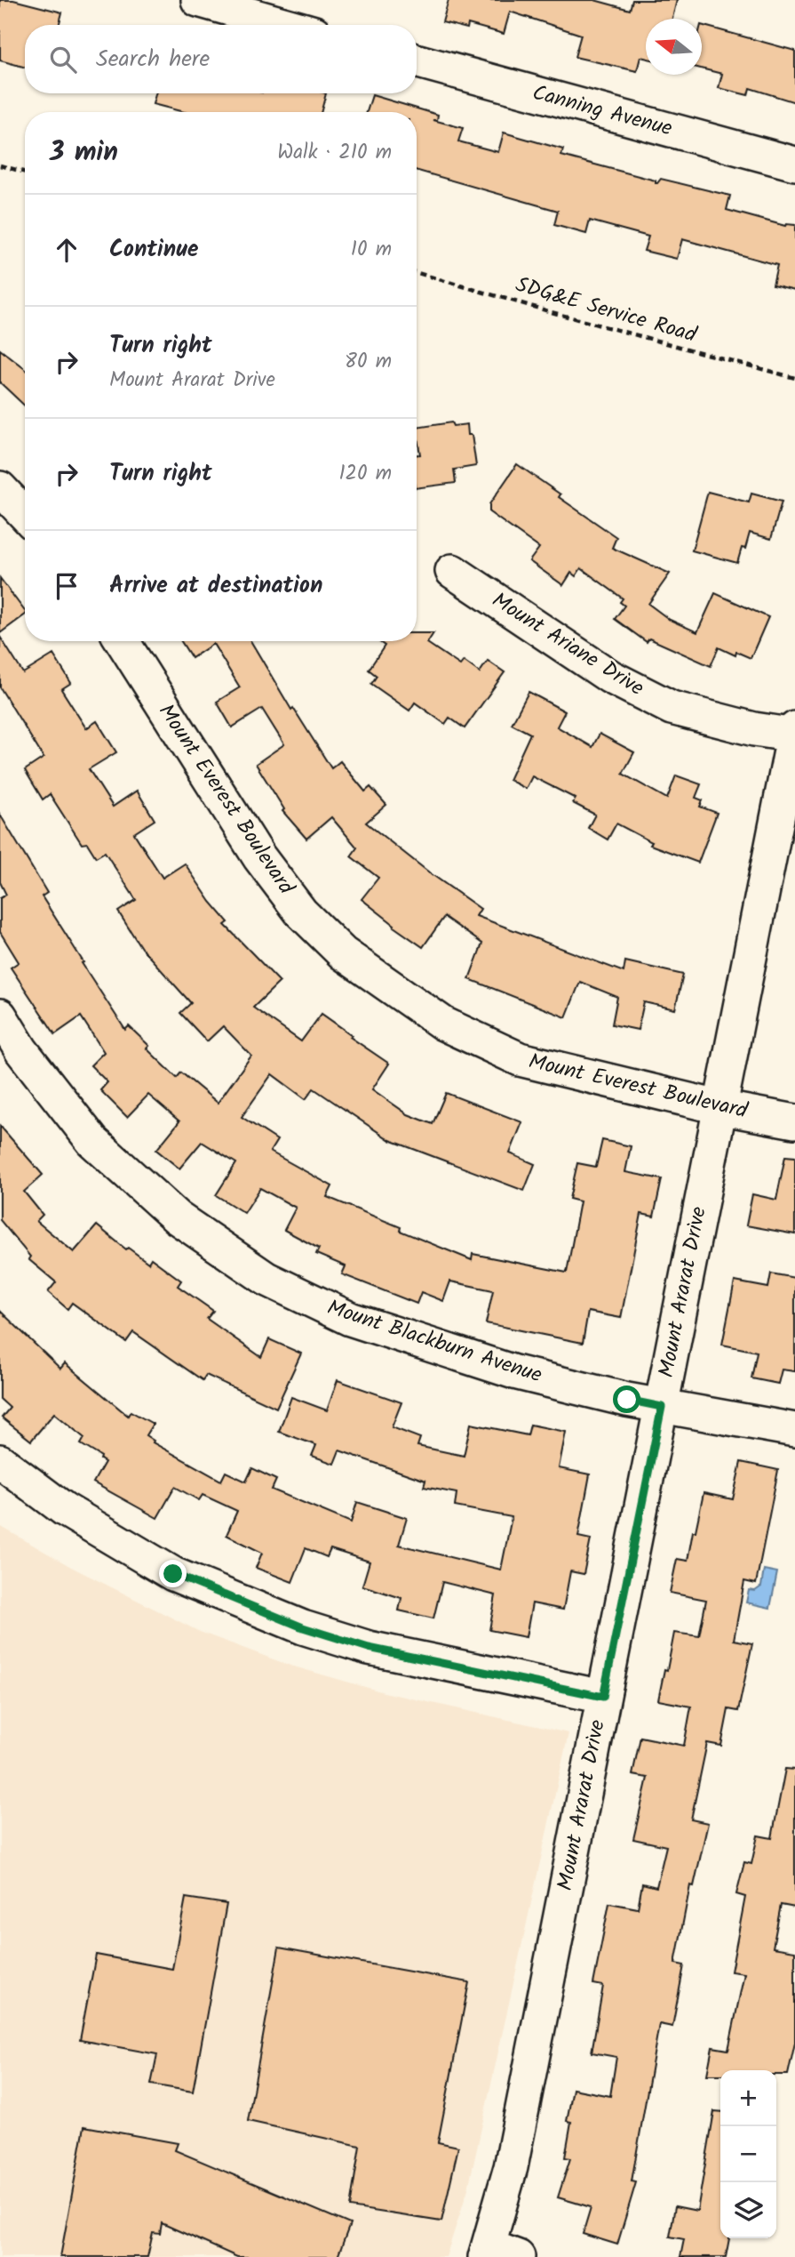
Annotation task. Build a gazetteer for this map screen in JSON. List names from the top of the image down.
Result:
{
  "streets": {
    "street": [
      "Canning Avenue",
      "Mount Ariane Drive",
      "Mount Everest Boulevard",
      "Mount Ararat Drive",
      "Mount Blackburn Avenue"
    ],
    "path": ["SDG&E Service Road"]
  },
  "crossings": [
    ["Mount Ariane Drive", "Mount Ararat Drive"],
    ["Mount Everest Boulevard", "Mount Ararat Drive"],
    ["Mount Ararat Drive", "Mount Blackburn Avenue"]
  ],
  "north": "left",
  "page": {
    "search": "Search here",
    "heading": ["3 min", "Walk · 210 m"],
    "list": [
      ["Continue", "10 m"],
      ["Turn right", "Mount Ararat Drive", "80 m"],
      ["Turn right", "120 m"],
      "Arrive at destination"
    ],
    "map_buttons": ["+", "−"]
  }
}
